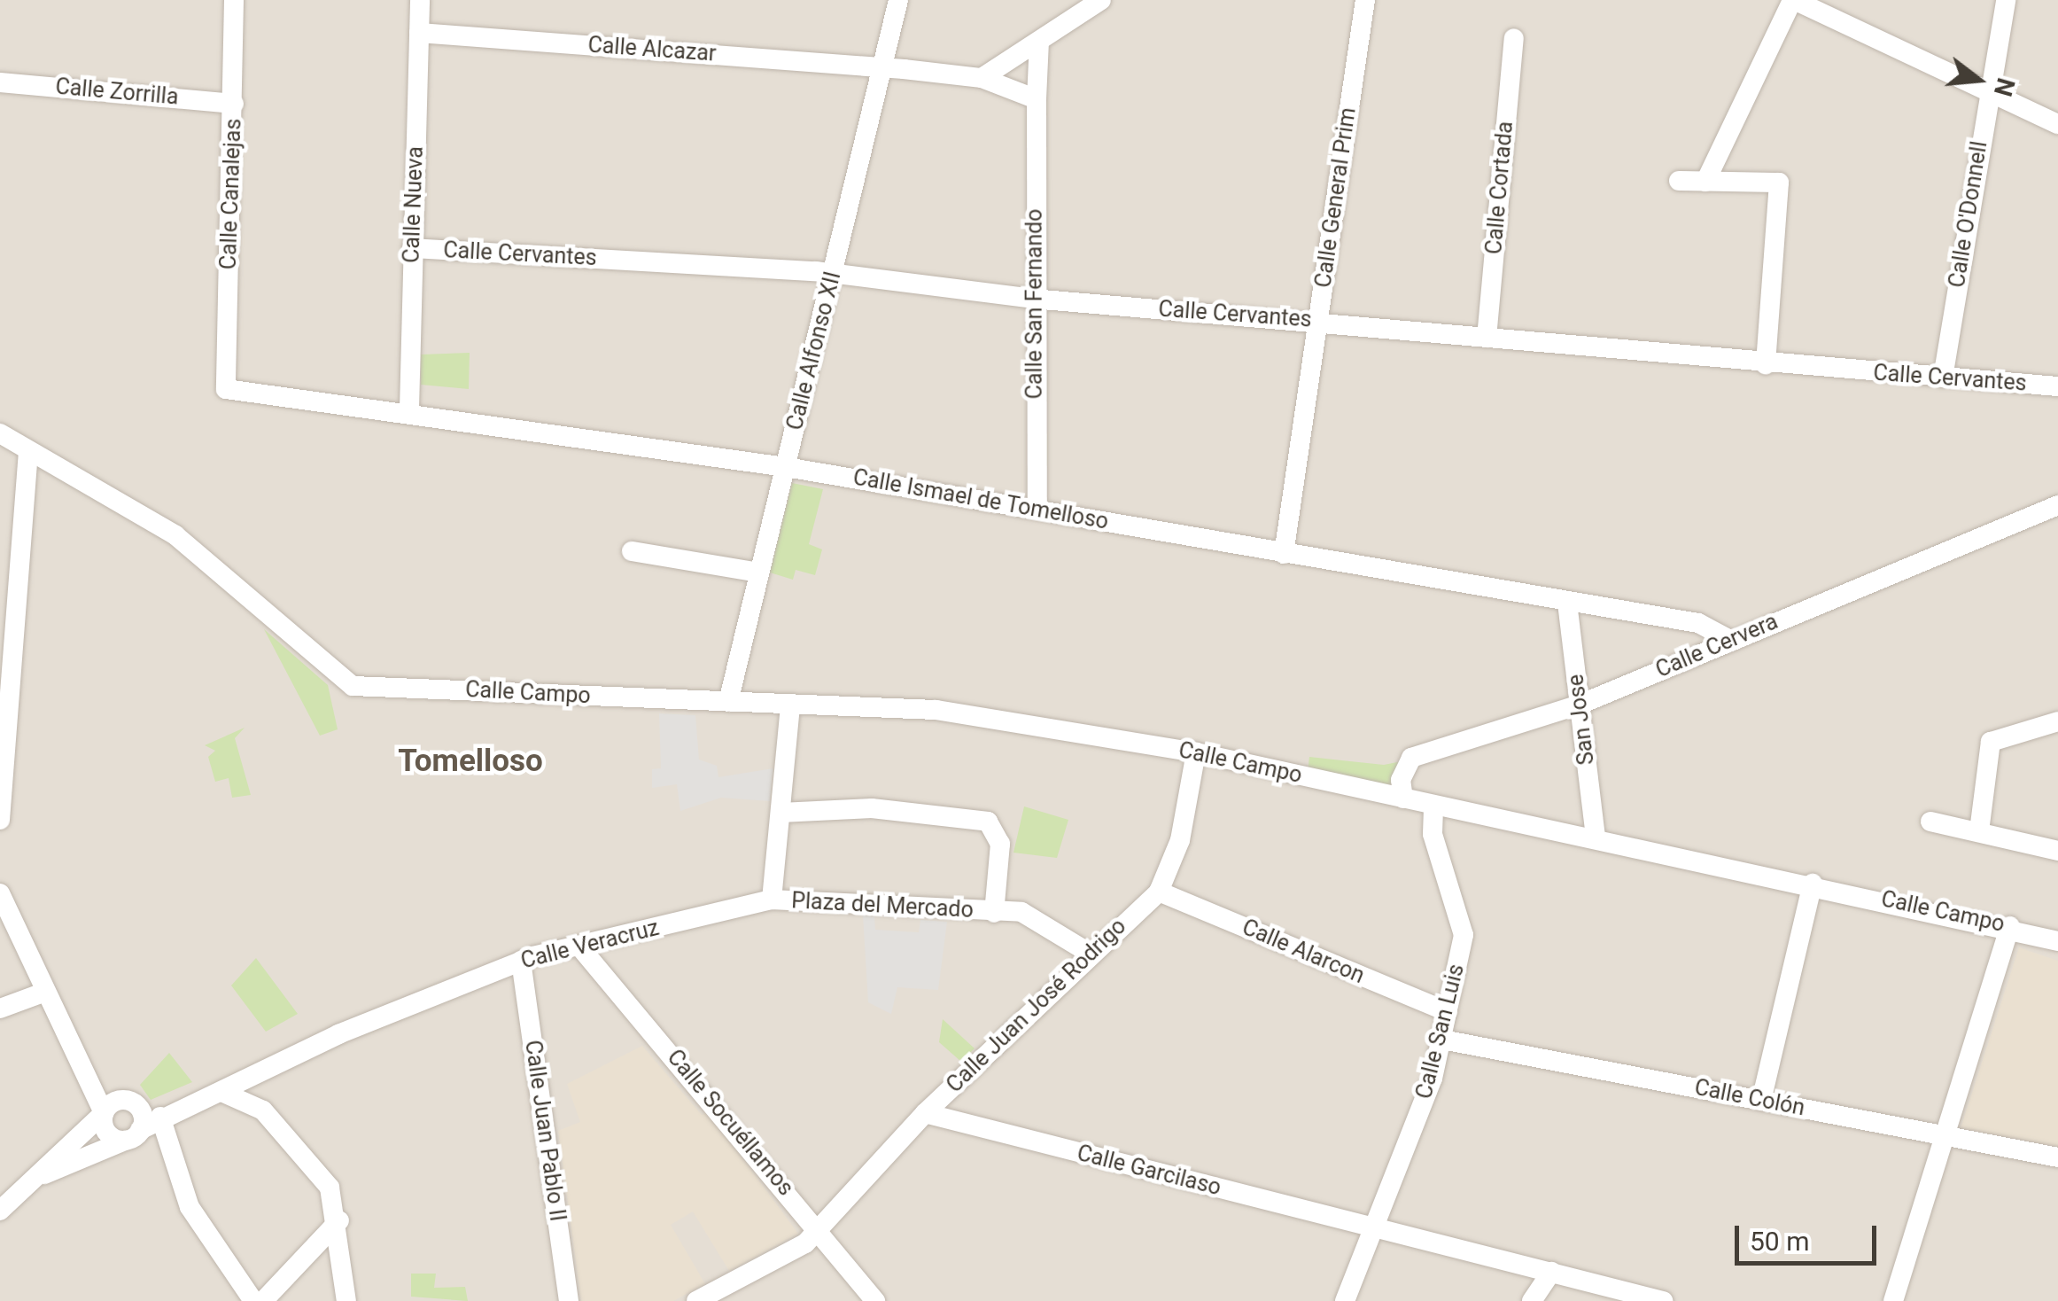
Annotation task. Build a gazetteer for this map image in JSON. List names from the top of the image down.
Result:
{
  "streets": {
    "street": [
      "Calle Alcazar",
      "Calle Zorrilla",
      "Calle Cortada",
      "Calle Canalejas",
      "Calle General Prim",
      "Calle Nueva",
      "Calle O'Donnell",
      "Calle Cervantes",
      "Calle San Fernando",
      "Calle Alfonso XII",
      "Calle Ismael de Tomelloso",
      "Calle Cervera",
      "Calle Campo",
      "San Jose",
      "Plaza del Mercado",
      "Calle Veracruz",
      "Calle Alarcon",
      "Calle Juan José Rodrigo",
      "Calle San Luis",
      "Calle Colón",
      "Calle Socuéllamos",
      "Calle Juan Pablo II",
      "Calle Garcilaso"
    ]
  },
  "crossings": [
    ["Calle Alcazar", "Calle Nueva"],
    ["Calle Alcazar", "Calle Alfonso XII"],
    ["Calle Zorrilla", "Calle Canalejas"],
    ["Calle Cortada", "Calle Cervantes"],
    ["Calle Canalejas", "Calle Ismael de Tomelloso"],
    ["Calle General Prim", "Calle Cervantes"],
    ["Calle General Prim", "Calle Ismael de Tomelloso"],
    ["Calle Nueva", "Calle Cervantes"],
    ["Calle Nueva", "Calle Ismael de Tomelloso"],
    ["Calle O'Donnell", "Calle Cervantes"],
    ["Calle Cervantes", "Calle San Fernando"],
    ["Calle Cervantes", "Calle Alfonso XII"],
    ["Calle San Fernando", "Calle Ismael de Tomelloso"],
    ["Calle Alfonso XII", "Calle Ismael de Tomelloso"],
    ["Calle Alfonso XII", "Calle Campo"],
    ["Calle Ismael de Tomelloso", "Calle Cervera"],
    ["Calle Ismael de Tomelloso", "San Jose"],
    ["Calle Cervera", "Calle Campo"],
    ["Calle Cervera", "San Jose"],
    ["Calle Campo", "San Jose"],
    ["Calle Campo", "Calle Juan José Rodrigo"],
    ["Calle Campo", "Calle San Luis"],
    ["Plaza del Mercado", "Calle Veracruz"],
    ["Plaza del Mercado", "Calle Juan José Rodrigo"],
    ["Calle Veracruz", "Calle Socuéllamos"],
    ["Calle Veracruz", "Calle Juan Pablo II"],
    ["Calle Alarcon", "Calle Juan José Rodrigo"],
    ["Calle Alarcon", "Calle San Luis"],
    ["Calle Juan José Rodrigo", "Calle Socuéllamos"],
    ["Calle Juan José Rodrigo", "Calle Garcilaso"],
    ["Calle San Luis", "Calle Colón"],
    ["Calle San Luis", "Calle Garcilaso"]
  ],
  "districts": ["Tomelloso"],
  "scale_bar": "50 m",
  "north": "right"
}
